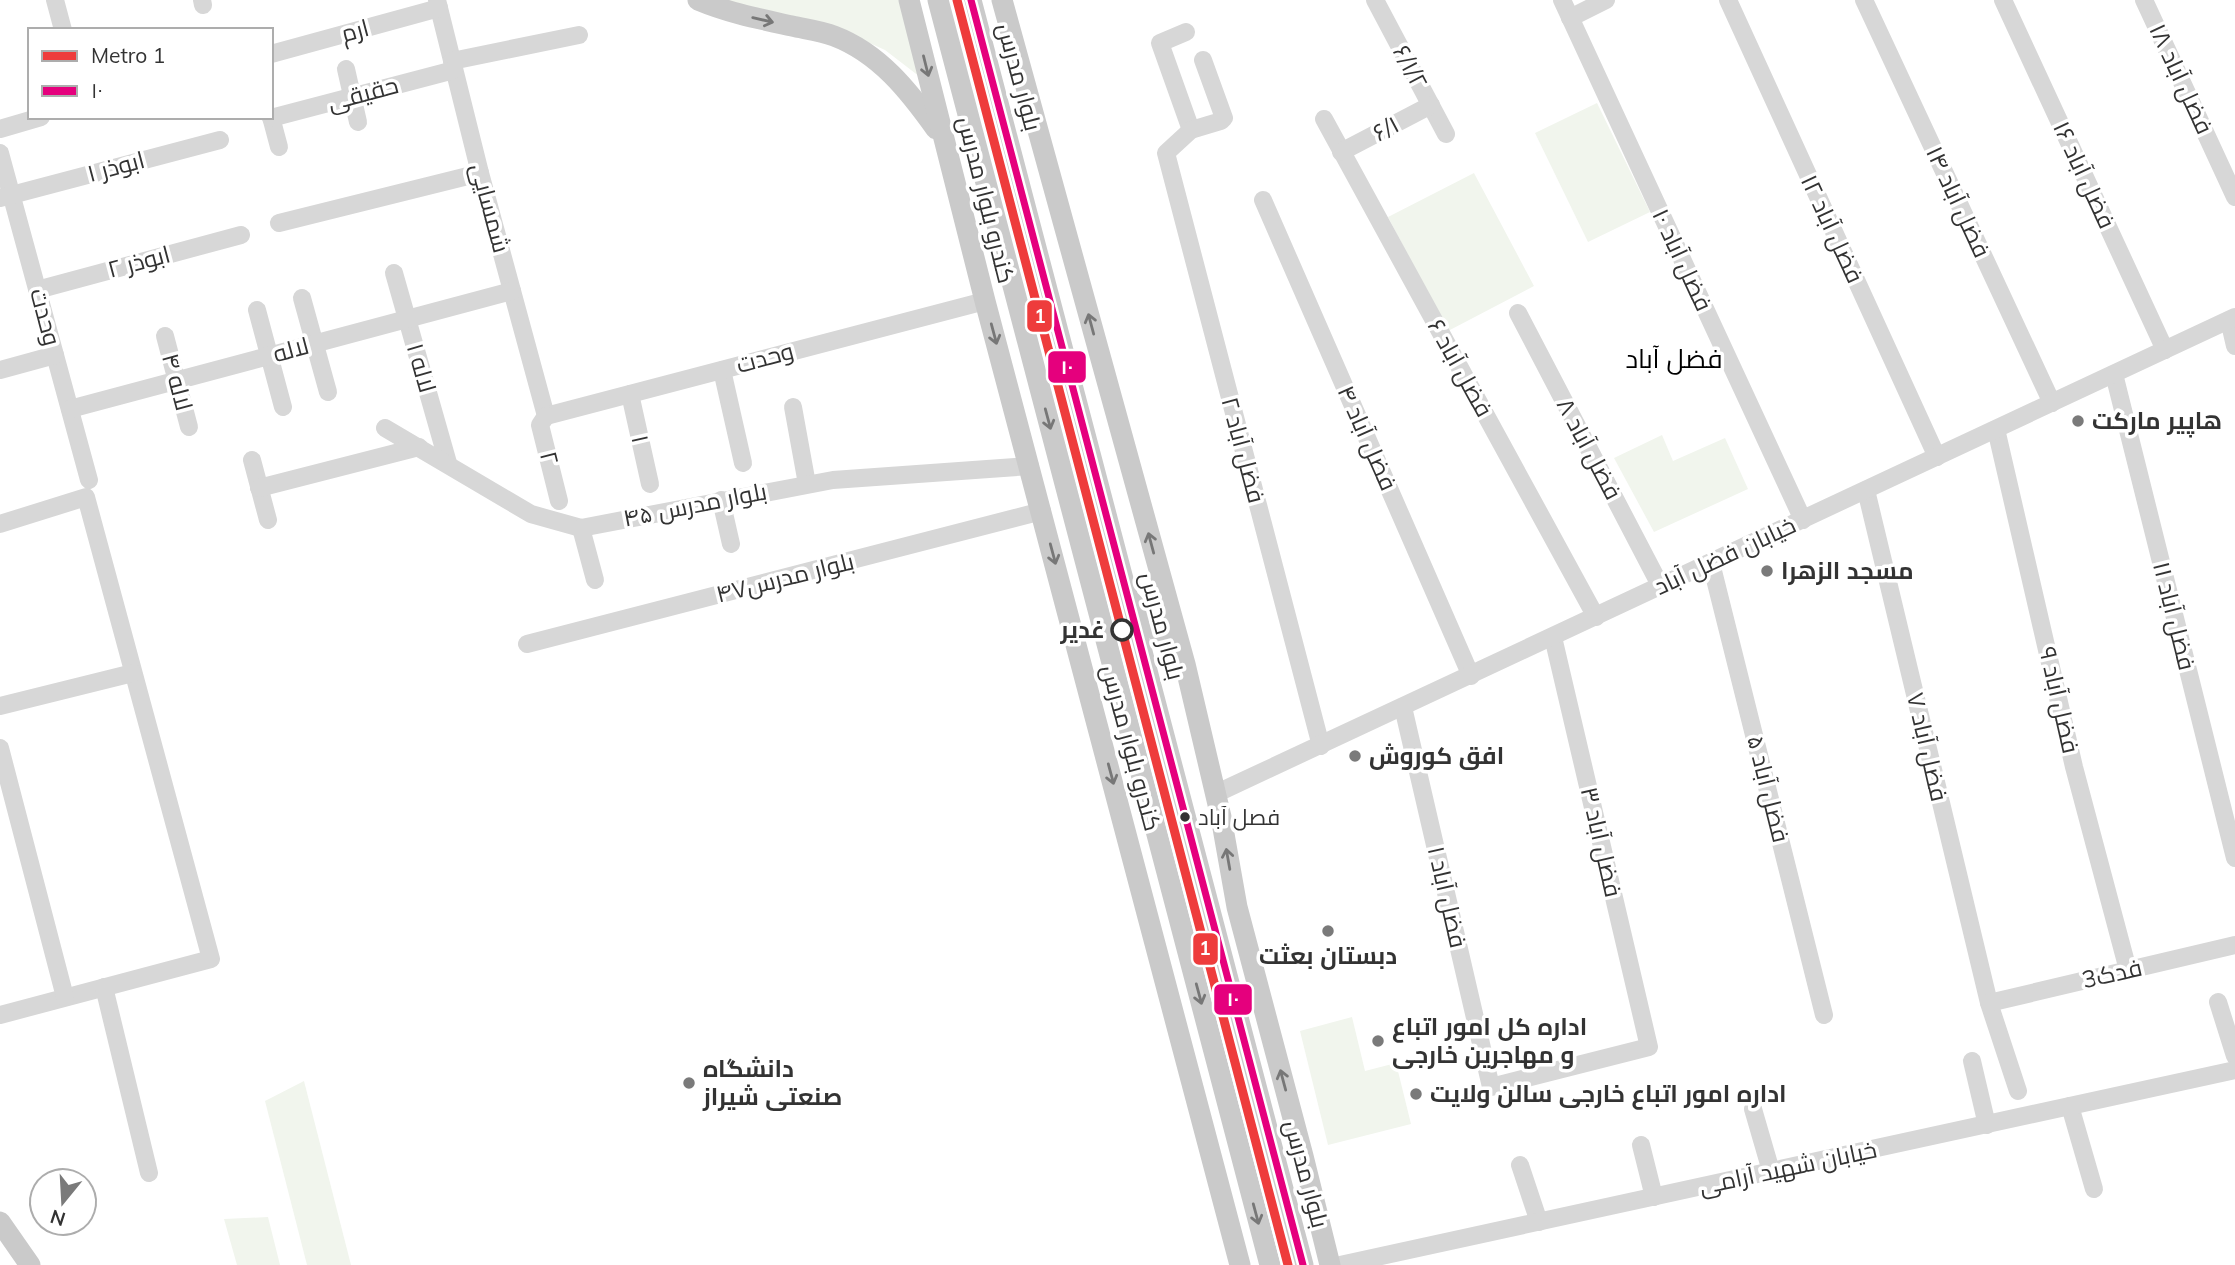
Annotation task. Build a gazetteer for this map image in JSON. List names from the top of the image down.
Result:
{
  "streets": {
    "main road": ["بلوار مدرس", "کندرو بلوار مدرس"],
    "street": [
      "ارم",
      "۶/۱/۲",
      "فضل آباد ۱۸",
      "حقیقی",
      "۶/۱",
      "ابوذر ۱",
      "فضل آباد ۱۶",
      "فضل آباد ۱۴",
      "شمسایی",
      "فضل آباد ۱۲",
      "فضل آباد ۱۰",
      "ابوذر ۲",
      "وحدت",
      "لاله",
      "لاله ۱",
      "فضل آباد ۶",
      "لاله ۴",
      "فضل آباد ۴",
      "۱",
      "فضل آباد ۸",
      "فضل آباد ۲",
      "۲",
      "۴۵ بلوار مدرس",
      "خیابان فضل آباد",
      "بلوار مدرس۴۷",
      "فضل آباد ۱۱",
      "فضل آباد ۹",
      "فضل آباد ۷",
      "فضل آباد ۵",
      "فضل آباد ۳",
      "فضل آباد ۱",
      "فدک3",
      "خیابان شهید آرامی"
    ]
  },
  "crossings": [
    ["ارم", "شمسایی"],
    ["۶/۱/۲", "۶/۱"],
    ["حقیقی", "شمسایی"],
    ["۶/۱", "فضل آباد ۶"],
    ["ابوذر ۱", "وحدت"],
    ["فضل آباد ۱۶", "خیابان فضل آباد"],
    ["کندرو بلوار مدرس", "وحدت"],
    ["کندرو بلوار مدرس", "۴۵ بلوار مدرس"],
    ["کندرو بلوار مدرس", "بلوار مدرس۴۷"],
    ["فضل آباد ۱۴", "خیابان فضل آباد"],
    ["شمسایی", "وحدت"],
    ["شمسایی", "لاله"],
    ["شمسایی", "۲"],
    ["فضل آباد ۱۲", "خیابان فضل آباد"],
    ["فضل آباد ۱۰", "خیابان فضل آباد"],
    ["ابوذر ۲", "وحدت"],
    ["وحدت", "لاله"],
    ["وحدت", "۱"],
    ["وحدت", "۲"],
    ["لاله", "لاله ۱"],
    ["لاله", "لاله ۴"],
    ["لاله ۱", "۴۵ بلوار مدرس"],
    ["فضل آباد ۶", "خیابان فضل آباد"],
    ["فضل آباد ۴", "خیابان فضل آباد"],
    ["فضل آباد ۸", "خیابان فضل آباد"],
    ["فضل آباد ۲", "خیابان فضل آباد"],
    ["خیابان فضل آباد", "فضل آباد ۱۱"],
    ["خیابان فضل آباد", "فضل آباد ۹"],
    ["خیابان فضل آباد", "فضل آباد ۷"],
    ["خیابان فضل آباد", "فضل آباد ۵"],
    ["خیابان فضل آباد", "فضل آباد ۳"],
    ["خیابان فضل آباد", "فضل آباد ۱"],
    ["فضل آباد ۹", "فدک3"],
    ["فضل آباد ۷", "فدک3"],
    ["فضل آباد ۳", "فضل آباد ۱"]
  ],
  "districts": ["فضل آباد"],
  "places": [
    "هاپیر مارکت",
    "مسجد الزهرا",
    "غدیر",
    "افق کوروش",
    "فصل آباد",
    "دبستان بعثت",
    "اداره کل امور اتباع و مهاجرین خارجی",
    "دانشگاه صنعتی شیراز",
    "اداره امور اتباع خارجی سالن ولایت"
  ],
  "lines": ["metro line 1", "transit line ۱۰"],
  "legend": ["Metro 1", "۱۰"],
  "north": "bottom"
}
